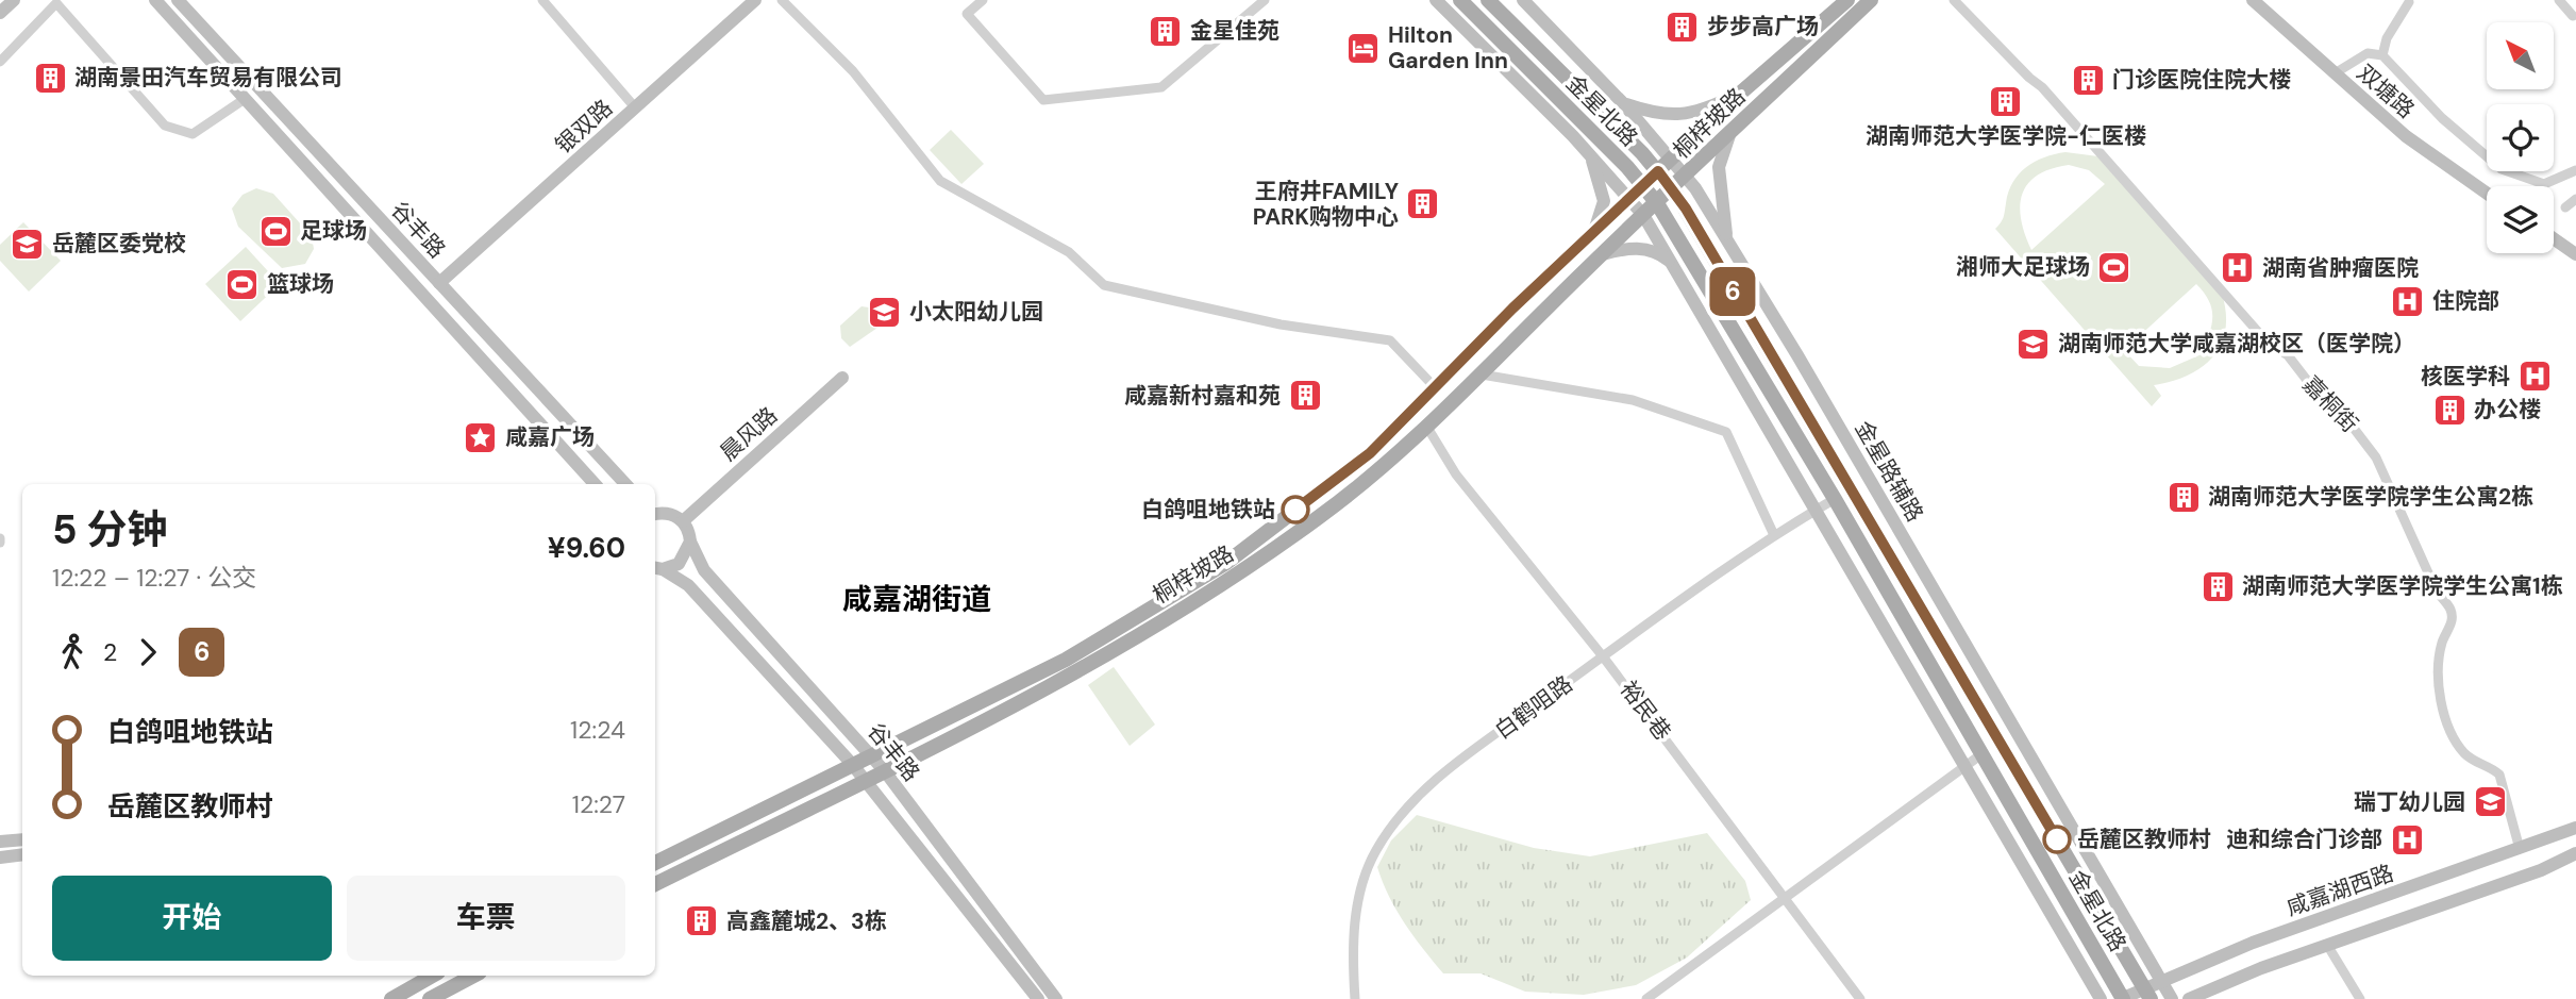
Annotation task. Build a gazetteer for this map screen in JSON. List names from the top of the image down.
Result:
{
  "streets": {
    "main road": ["金星北路", "桐梓坡路"],
    "street": [
      "双塘路",
      "银双路",
      "谷丰路",
      "嘉桐街",
      "晨风路",
      "金星路辅路",
      "白鹤咀路",
      "裕民巷",
      "咸嘉湖西路"
    ]
  },
  "crossings": [
    ["金星北路", "桐梓坡路"],
    ["金星北路", "白鹤咀路"],
    ["金星北路", "咸嘉湖西路"],
    ["桐梓坡路", "谷丰路"],
    ["桐梓坡路", "金星路辅路"],
    ["桐梓坡路", "裕民巷"],
    ["银双路", "谷丰路"],
    ["谷丰路", "晨风路"],
    ["嘉桐街", "咸嘉湖西路"],
    ["金星路辅路", "咸嘉湖西路"],
    ["白鹤咀路", "裕民巷"]
  ],
  "districts": ["咸嘉湖街道"],
  "places": {
    "building": [
      "步步高广场",
      "金星佳苑",
      "湖南景田汽车贸易有限公司",
      "门诊医院住院大楼",
      "湖南师范大学医学院-仁医楼",
      "王府井FAMILY PARK购物中心",
      "咸嘉新村嘉和苑",
      "办公楼",
      "湖南师范大学医学院学生公寓2栋",
      "湖南师范大学医学院学生公寓1栋",
      "高鑫麓城2、3栋"
    ],
    "hotel": ["Hilton Garden Inn"],
    "sports": ["足球场", "湘师大足球场", "篮球场"],
    "school or university": [
      "岳麓区委党校",
      "小太阳幼儿园",
      "湖南师范大学咸嘉湖校区（医学院）",
      "瑞丁幼儿园"
    ],
    "hospital": [
      "湖南省肿瘤医院",
      "住院部",
      "核医学科",
      "迪和综合门诊部"
    ],
    "place": ["咸嘉广场"],
    "other": ["白鸽咀地铁站", "岳麓区教师村"]
  },
  "lines": ["bus line 6"],
  "north": "top left",
  "page": {
    "on_map": "6",
    "heading": ["5 分钟", "12:22 – 12:27 · 公交", "¥9.60"],
    "legs": ["2", "6"],
    "list": [
      {
        "name": "白鸽咀地铁站",
        "value": "12:24"
      },
      {
        "name": "岳麓区教师村",
        "value": "12:27"
      }
    ],
    "buttons": ["开始", "车票"]
  }
}
